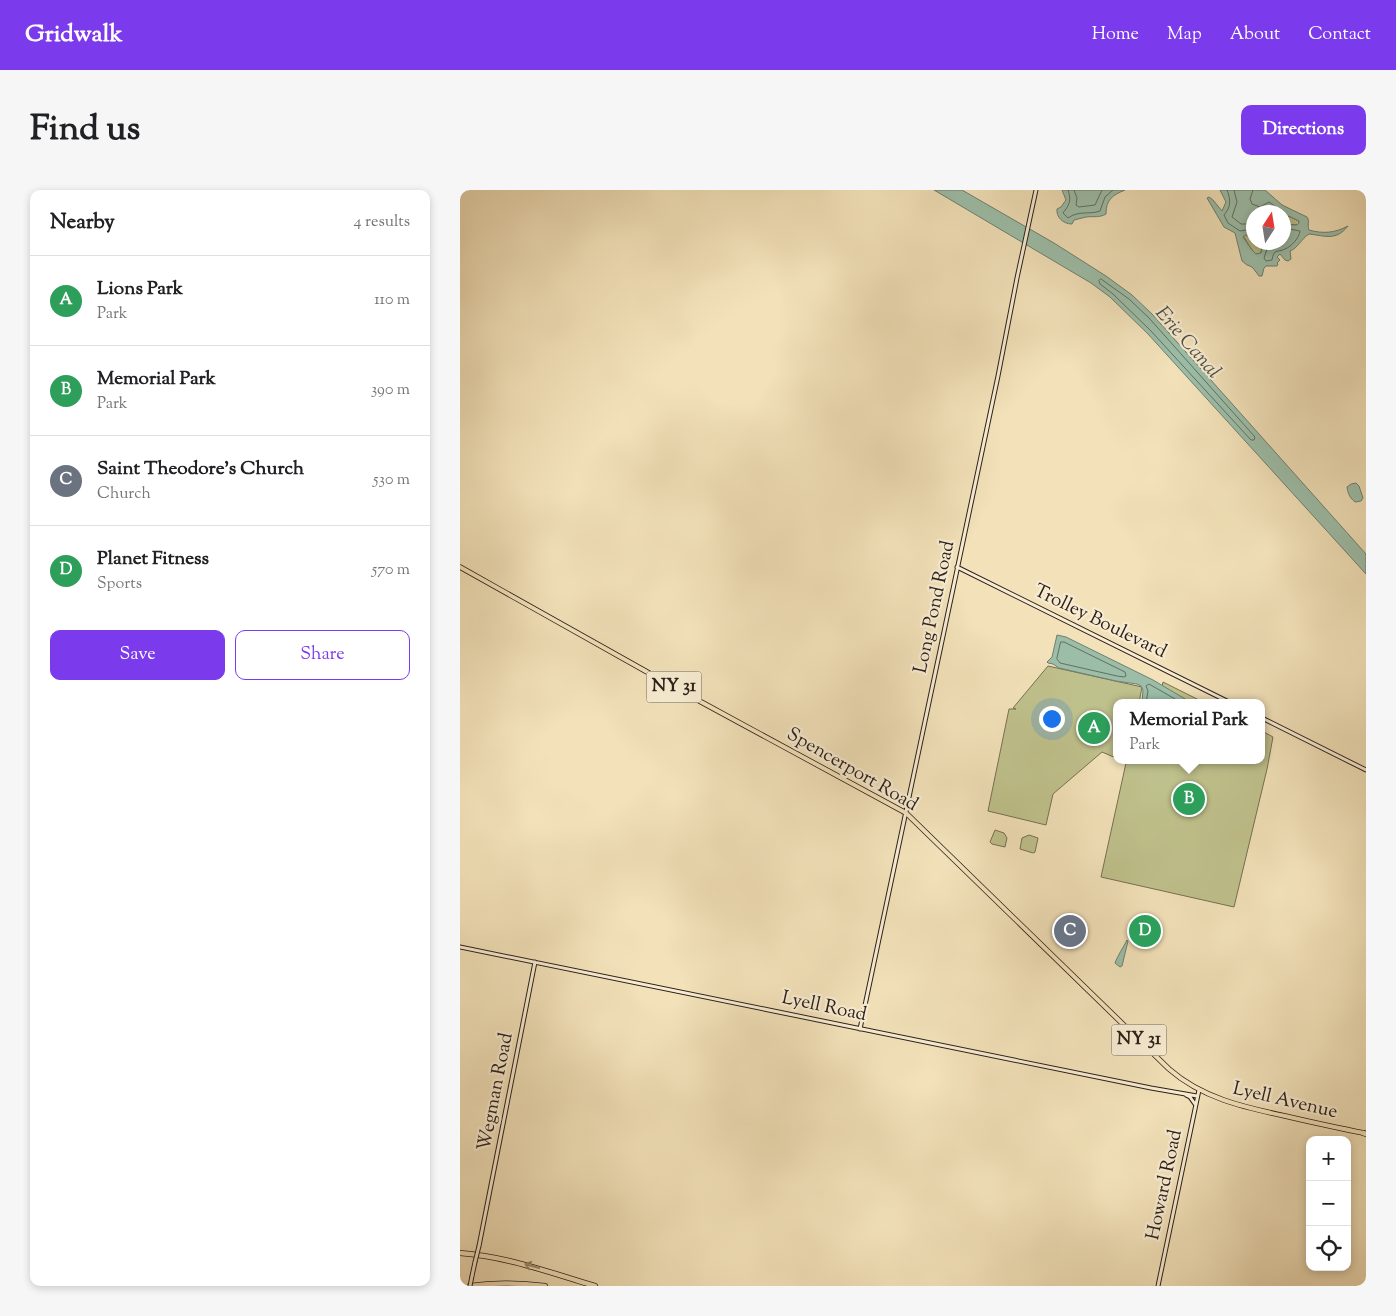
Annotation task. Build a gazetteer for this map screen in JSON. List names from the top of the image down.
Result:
{
  "streets": {
    "main road": ["NY 31", "Spencerport Road", "Lyell Avenue"],
    "street": [
      "Long Pond Road",
      "Trolley Boulevard",
      "Lyell Road",
      "Wegman Road",
      "Howard Road"
    ]
  },
  "crossings": [
    ["Long Pond Road", "Trolley Boulevard"],
    ["Long Pond Road", "Spencerport Road"],
    ["Long Pond Road", "Lyell Road"],
    ["Spencerport Road", "Lyell Avenue"],
    ["Spencerport Road", "Howard Road"],
    ["Lyell Road", "Wegman Road"],
    ["Lyell Road", "Howard Road"],
    ["Lyell Avenue", "Howard Road"]
  ],
  "water": ["Erie Canal"],
  "north": "top",
  "page": {
    "header": "Gridwalk",
    "nav": [
      "Home",
      "Map",
      "About",
      "Contact"
    ],
    "title": "Find us",
    "buttons": [
      "Directions",
      ["Save", "Share"]
    ],
    "heading": ["Nearby", "4 results"],
    "list": [
      {
        "mark": "A",
        "name": "Lions Park",
        "note": "Park",
        "value": "110 m"
      },
      {
        "mark": "B",
        "name": "Memorial Park",
        "note": "Park",
        "value": "390 m"
      },
      {
        "mark": "C",
        "name": "Saint Theodore's Church",
        "note": "Church",
        "value": "530 m"
      },
      {
        "mark": "D",
        "name": "Planet Fitness",
        "note": "Sports",
        "value": "570 m"
      }
    ],
    "popup": ["Memorial Park", "Park"],
    "pins": [
      "A",
      "B",
      "C",
      "D"
    ],
    "map_buttons": ["+", "−"]
  }
}
